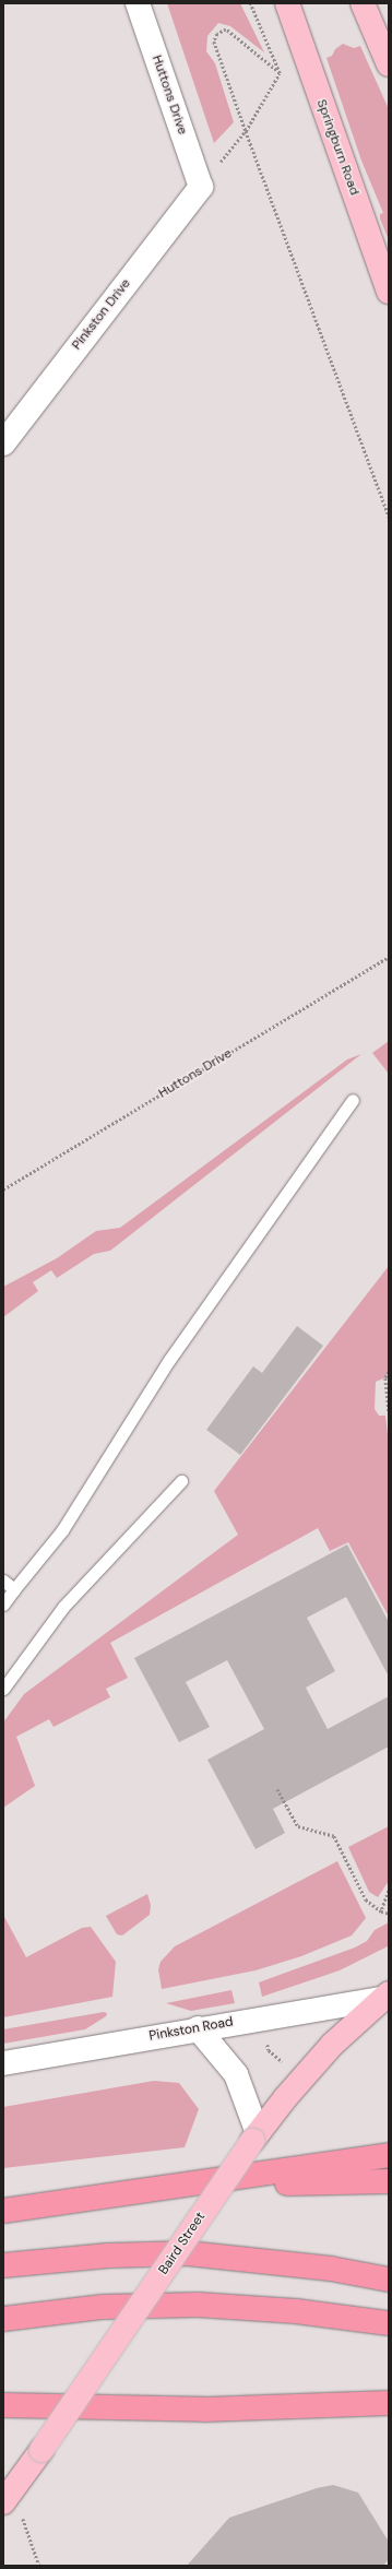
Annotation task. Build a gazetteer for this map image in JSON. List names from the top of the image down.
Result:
{
  "streets": {
    "main road": ["Springburn Road", "Baird Street"],
    "street": ["Huttons Drive", "Pinkston Drive", "Pinkston Road"]
  },
  "crossings": [
    ["Huttons Drive", "Pinkston Drive"],
    ["Pinkston Road", "Baird Street"]
  ]
}
